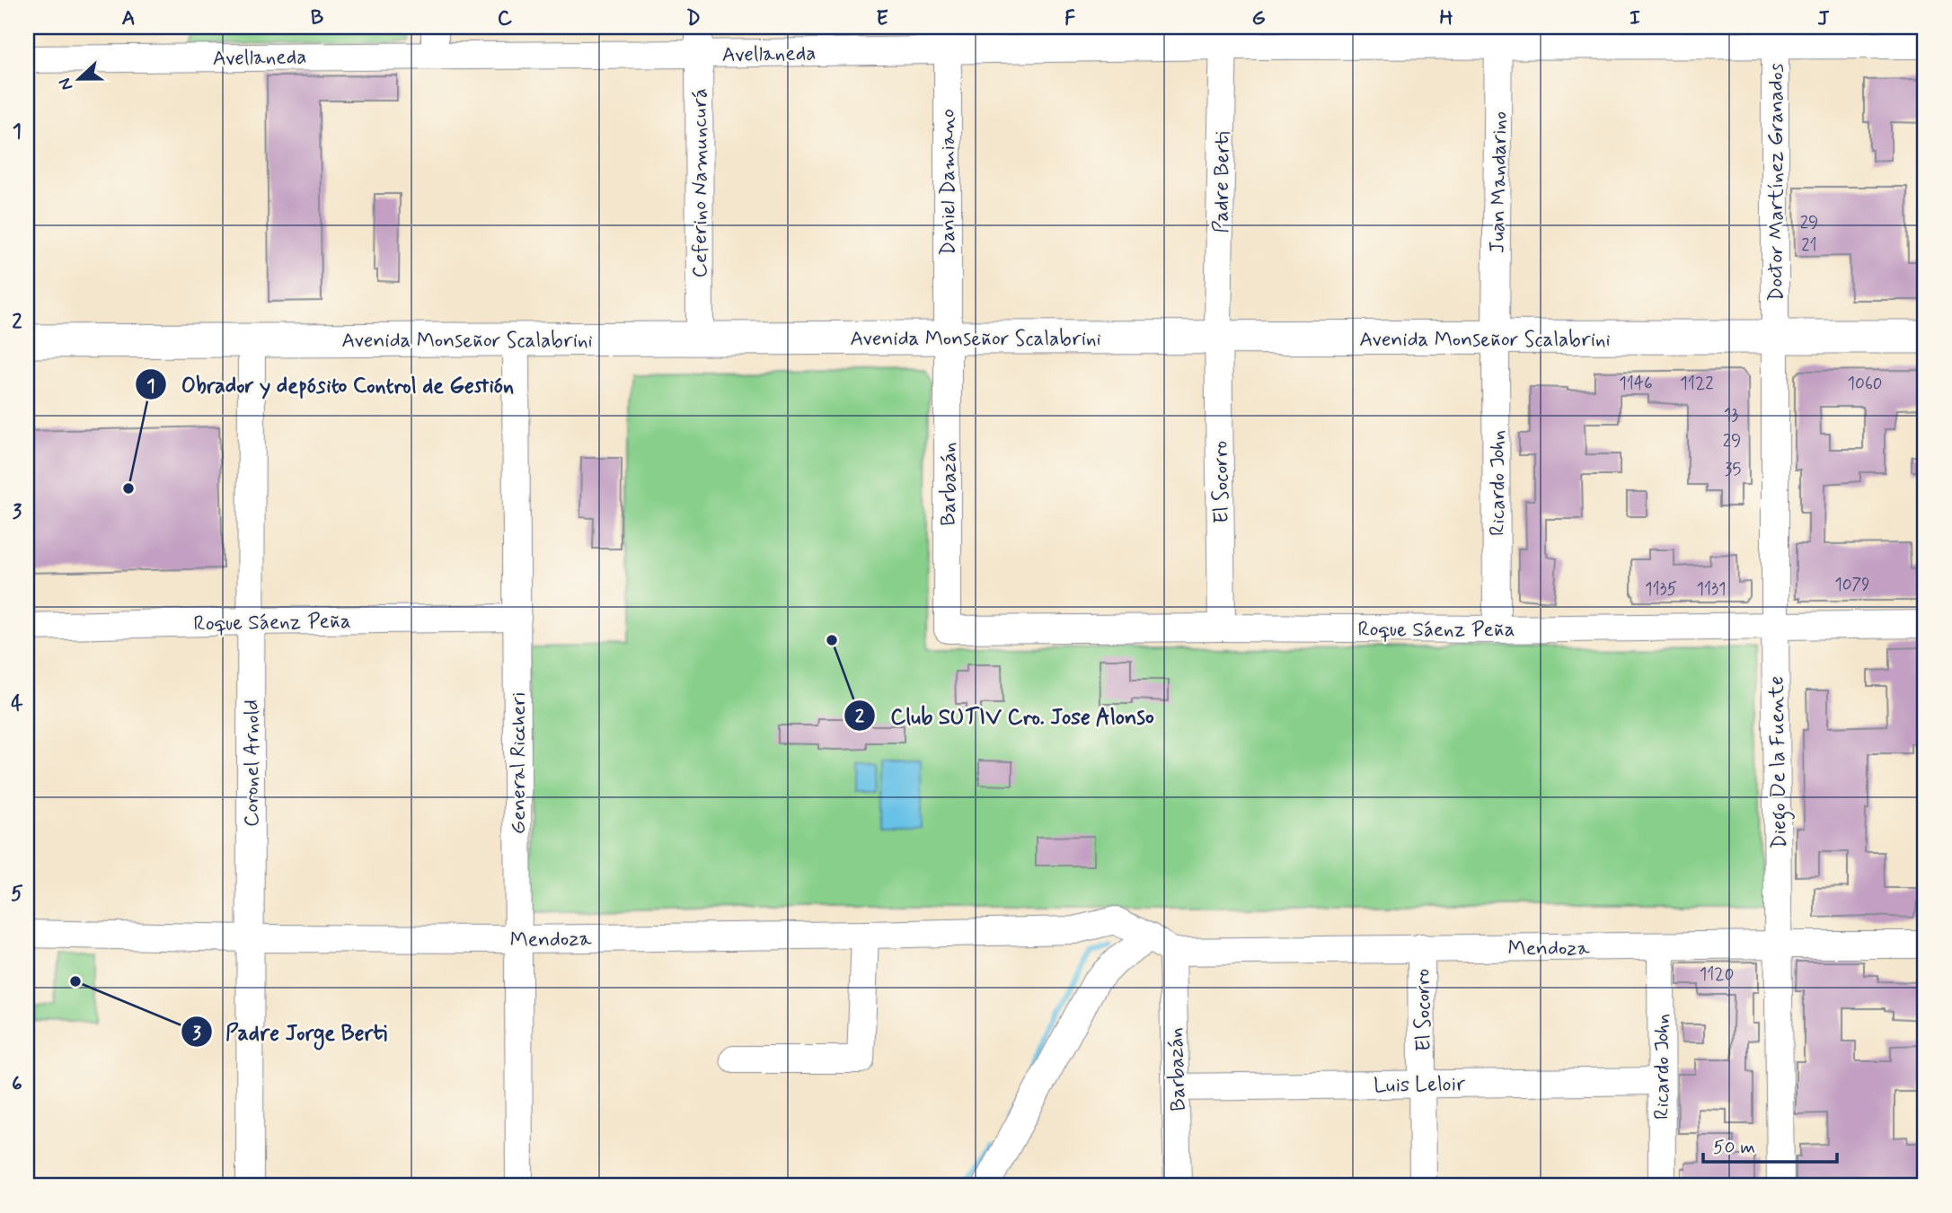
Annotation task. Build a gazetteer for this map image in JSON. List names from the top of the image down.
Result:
{
  "streets": {
    "main road": ["Avenida Monseñor Scalabrini"],
    "street": [
      "Avellaneda",
      "Daniel Damiano",
      "Padre Berti",
      "Juan Mandarino",
      "Doctor Martínez Granados",
      "Ceferino Namuncurá",
      "El Socorro",
      "Ricardo John",
      "Barbazán",
      "Roque Sáenz Peña",
      "Diego De la Fuente",
      "Coronel Arnold",
      "General Riccheri",
      "Mendoza",
      "Luis Leloir"
    ]
  },
  "crossings": [
    ["Avellaneda", "Daniel Damiano"],
    ["Avellaneda", "Padre Berti"],
    ["Avellaneda", "Juan Mandarino"],
    ["Avellaneda", "Doctor Martínez Granados"],
    ["Avellaneda", "Ceferino Namuncurá"],
    ["Daniel Damiano", "Avenida Monseñor Scalabrini"],
    ["Daniel Damiano", "Barbazán"],
    ["Padre Berti", "Avenida Monseñor Scalabrini"],
    ["Padre Berti", "El Socorro"],
    ["Juan Mandarino", "Avenida Monseñor Scalabrini"],
    ["Juan Mandarino", "Ricardo John"],
    ["Doctor Martínez Granados", "Avenida Monseñor Scalabrini"],
    ["Doctor Martínez Granados", "Diego De la Fuente"],
    ["Ceferino Namuncurá", "Avenida Monseñor Scalabrini"],
    ["Avenida Monseñor Scalabrini", "El Socorro"],
    ["Avenida Monseñor Scalabrini", "Ricardo John"],
    ["Avenida Monseñor Scalabrini", "Barbazán"],
    ["Avenida Monseñor Scalabrini", "Diego De la Fuente"],
    ["Avenida Monseñor Scalabrini", "Coronel Arnold"],
    ["Avenida Monseñor Scalabrini", "General Riccheri"],
    ["El Socorro", "Roque Sáenz Peña"],
    ["El Socorro", "Mendoza"],
    ["El Socorro", "Luis Leloir"],
    ["Ricardo John", "Roque Sáenz Peña"],
    ["Ricardo John", "Mendoza"],
    ["Ricardo John", "Luis Leloir"],
    ["Barbazán", "Roque Sáenz Peña"],
    ["Barbazán", "Mendoza"],
    ["Barbazán", "Luis Leloir"],
    ["Roque Sáenz Peña", "Diego De la Fuente"],
    ["Roque Sáenz Peña", "Coronel Arnold"],
    ["Roque Sáenz Peña", "General Riccheri"],
    ["Diego De la Fuente", "Mendoza"],
    ["Coronel Arnold", "Mendoza"],
    ["General Riccheri", "Mendoza"]
  ],
  "places": ["Obrador y depósito Control de Gestión", "Club SUTIV Cro. Jose Alonso", "Padre Jorge Berti"],
  "house_numbers": [
    "29",
    "21",
    "1146",
    "1122",
    "1060",
    "13",
    "29",
    "35",
    "1079",
    "1135",
    "1131",
    "1120"
  ],
  "scale_bar": "50 m",
  "north": "left",
  "grid": {
    "columns": [
      "A",
      "B",
      "C",
      "D",
      "E",
      "F",
      "G",
      "H",
      "I",
      "J"
    ],
    "rows": [
      "1",
      "2",
      "3",
      "4",
      "5",
      "6"
    ]
  }
}
